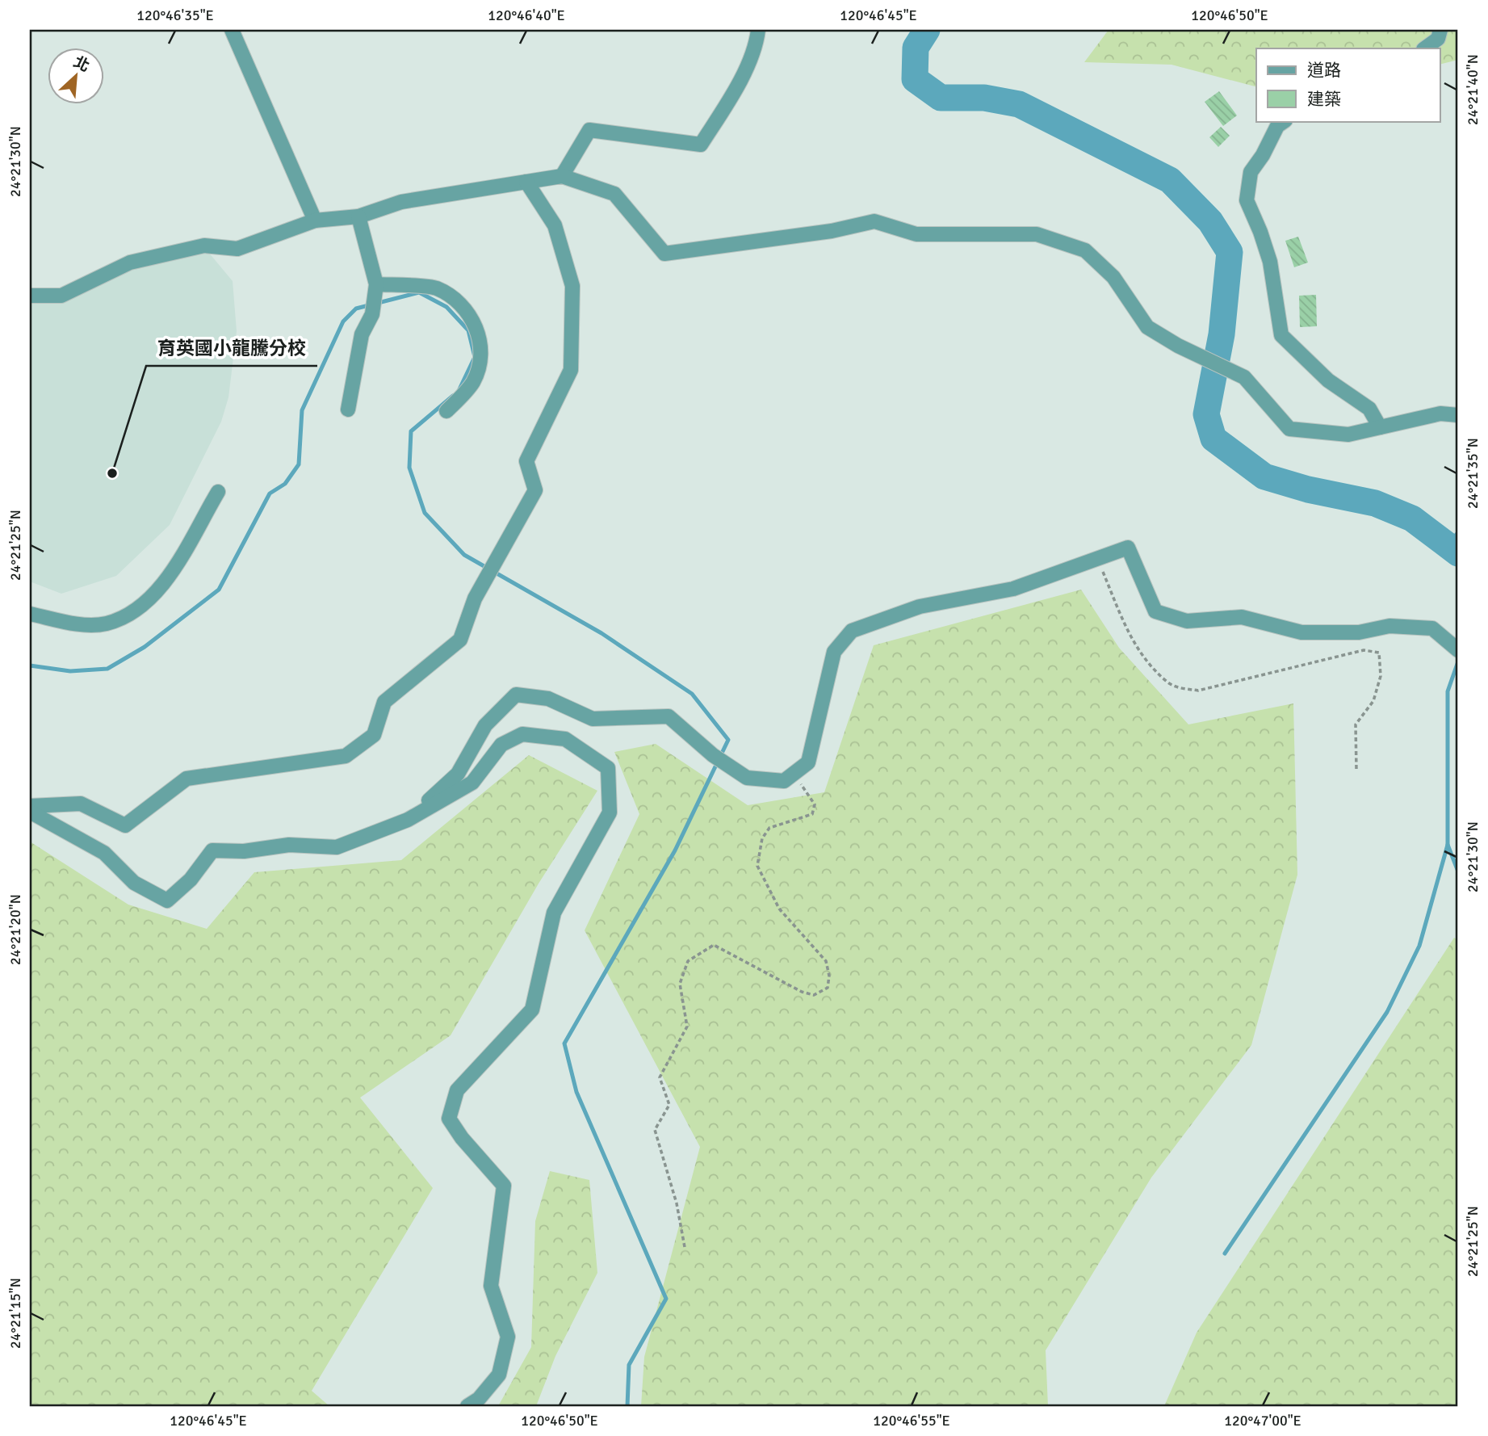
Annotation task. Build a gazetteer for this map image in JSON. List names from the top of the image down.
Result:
{
  "places": ["育英國小龍騰分校"],
  "legend": ["道路", "建築"],
  "north": "top right",
  "coordinates": [
    "120°46'35\"E",
    "120°46'40\"E",
    "120°46'45\"E",
    "120°46'50\"E",
    "24°21'40\"N",
    "24°21'30\"N",
    "24°21'35\"N",
    "24°21'25\"N",
    "24°21'20\"N",
    "24°21'15\"N",
    "120°46'55\"E",
    "120°47'00\"E"
  ]
}
